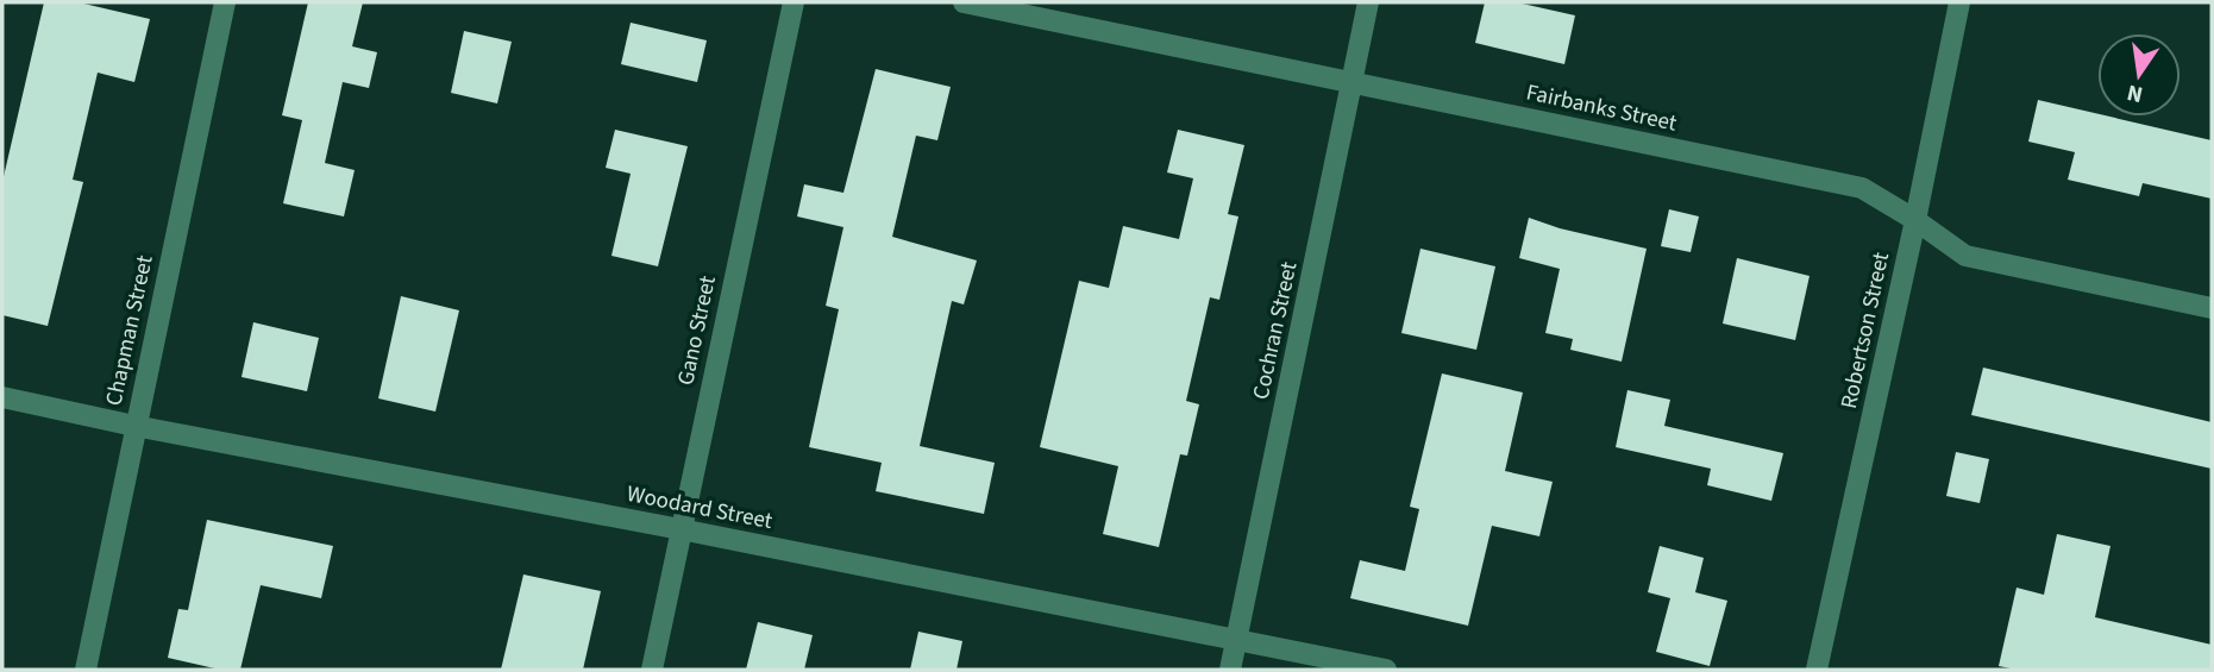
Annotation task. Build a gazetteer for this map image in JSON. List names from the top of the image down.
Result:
{
  "streets": {
    "street": [
      "Fairbanks Street",
      "Chapman Street",
      "Gano Street",
      "Cochran Street",
      "Robertson Street",
      "Woodard Street"
    ]
  },
  "crossings": [
    ["Fairbanks Street", "Cochran Street"],
    ["Fairbanks Street", "Robertson Street"],
    ["Chapman Street", "Woodard Street"],
    ["Gano Street", "Woodard Street"],
    ["Cochran Street", "Woodard Street"]
  ],
  "north": "bottom"
}
